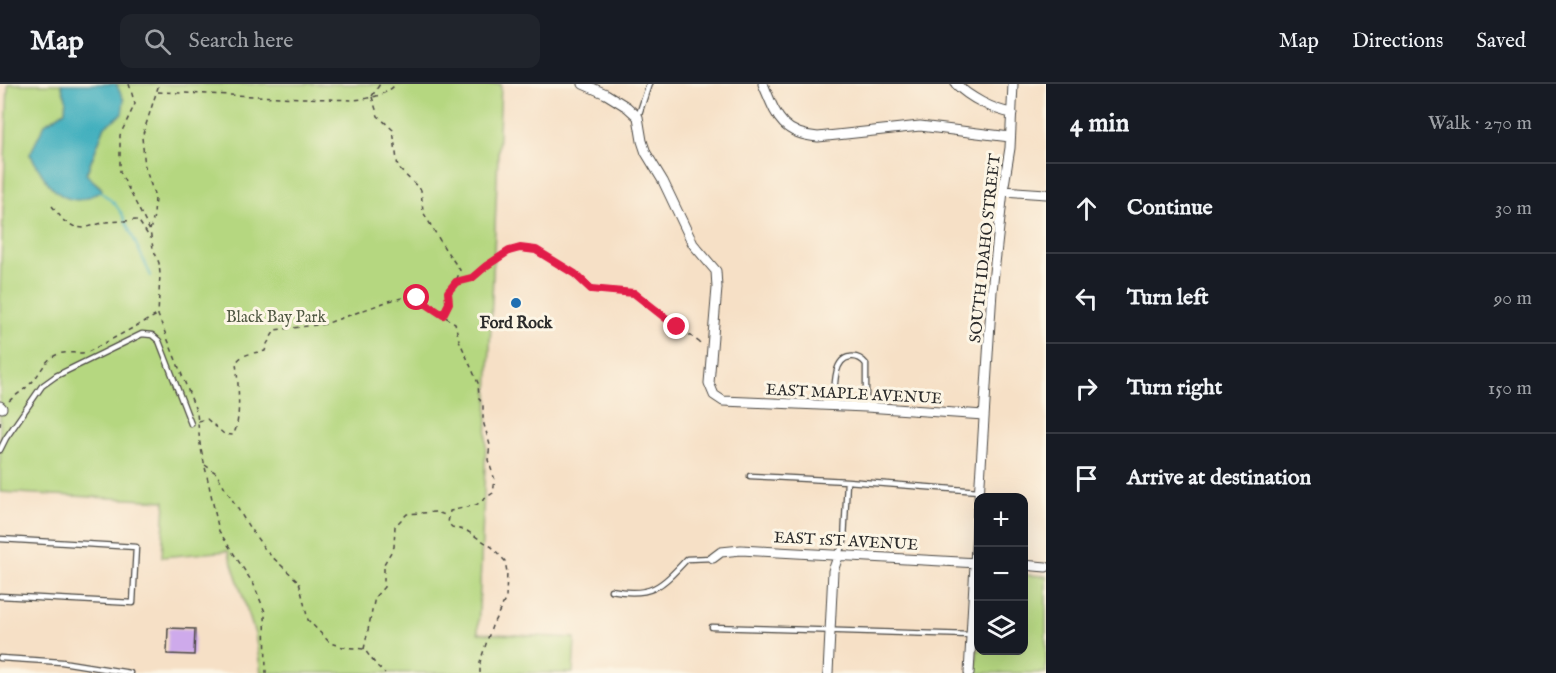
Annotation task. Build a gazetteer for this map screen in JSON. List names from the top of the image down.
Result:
{
  "streets": {
    "street": ["SOUTH IDAHO STREET", "EAST MAPLE AVENUE", "EAST 1ST AVENUE"]
  },
  "crossings": [
    ["SOUTH IDAHO STREET", "EAST MAPLE AVENUE"]
  ],
  "parks": ["Black Bay Park"],
  "places": ["Ford Rock"],
  "page": {
    "header": "Map",
    "search": "Search here",
    "nav": ["Map", "Directions", "Saved"],
    "heading": ["4 min", "Walk · 270 m"],
    "list": [
      ["Continue", "30 m"],
      ["Turn left", "90 m"],
      ["Turn right", "150 m"],
      "Arrive at destination"
    ],
    "map_buttons": ["+", "−"]
  }
}
